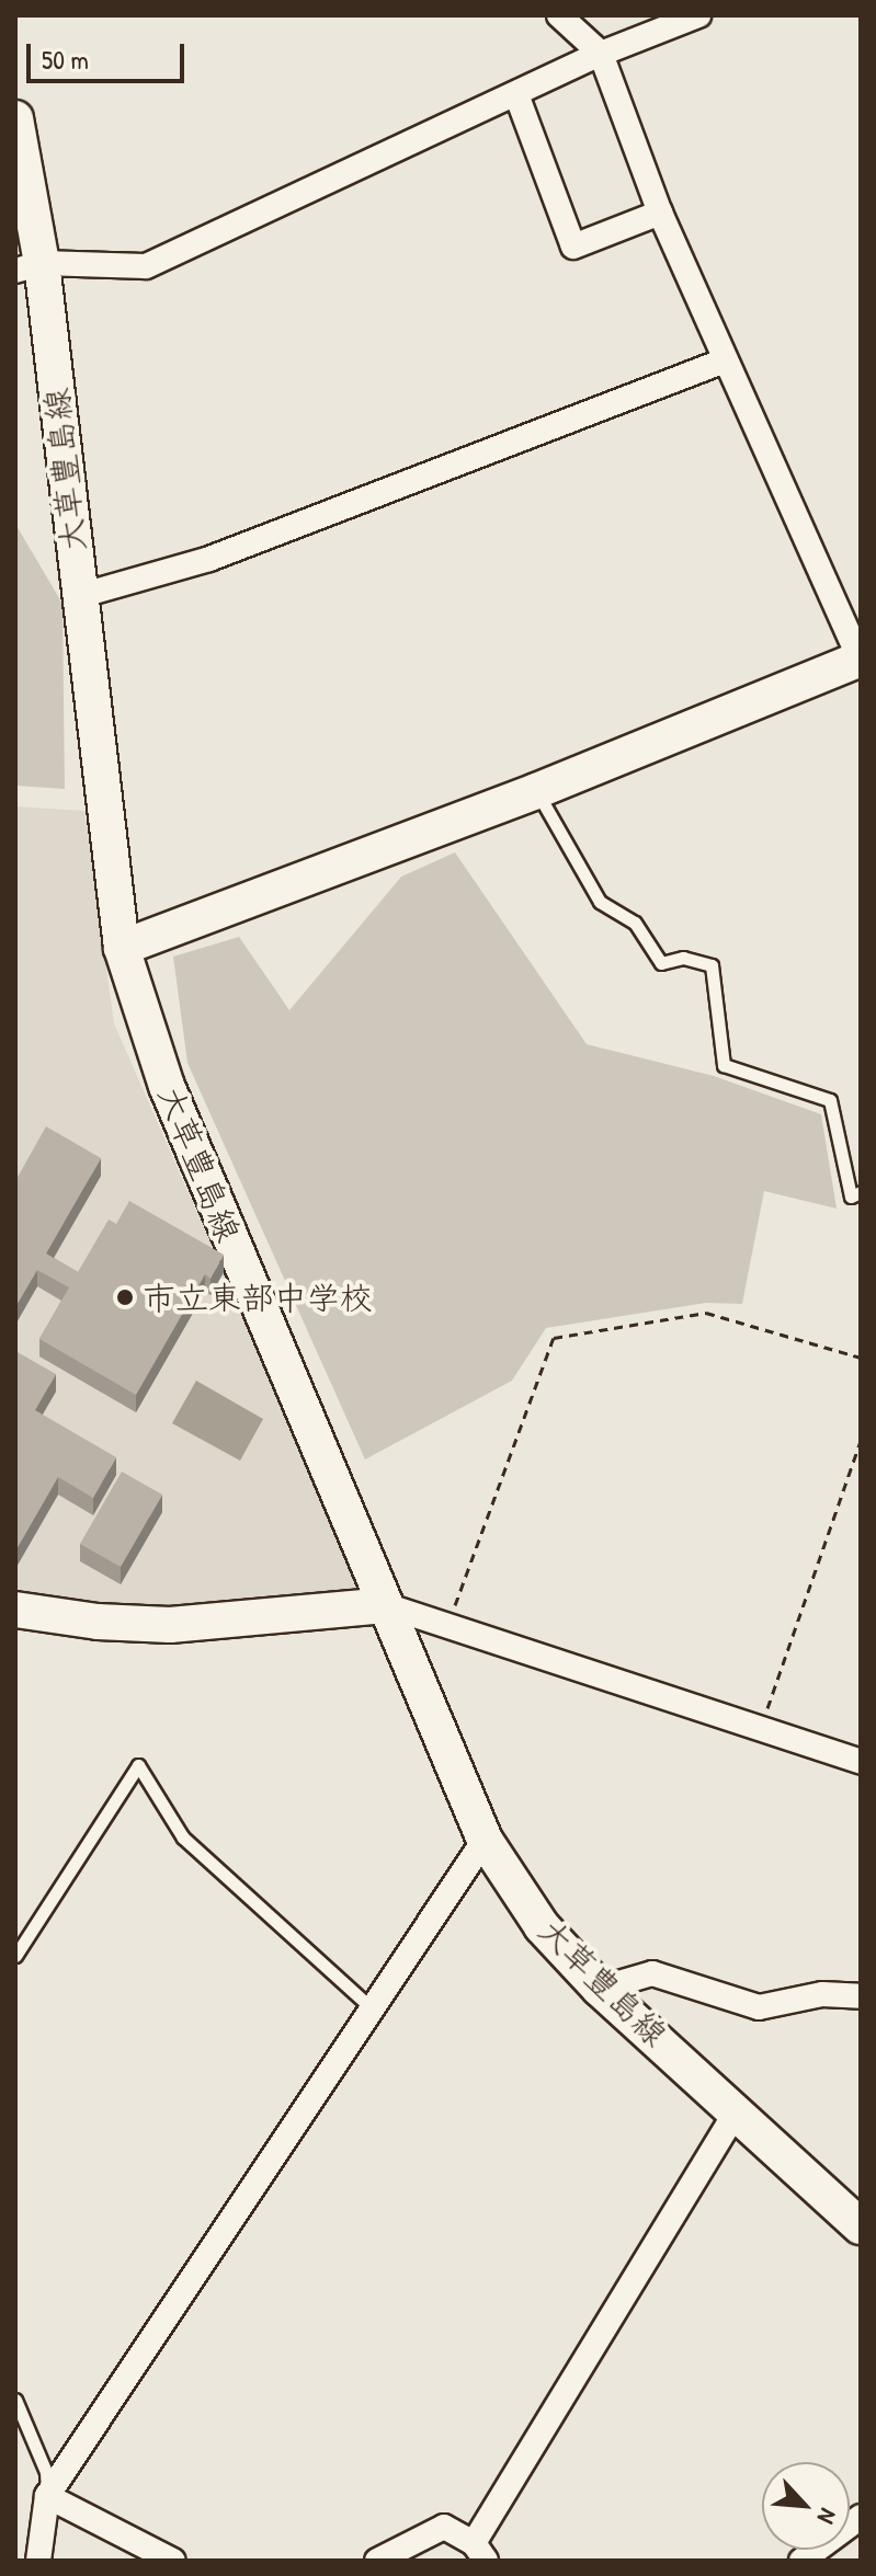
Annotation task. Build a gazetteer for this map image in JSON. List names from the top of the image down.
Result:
{
  "streets": {
    "main road": ["大草豊島線"]
  },
  "places": ["市立東部中学校"],
  "scale_bar": "50 m",
  "north": "bottom right"
}
